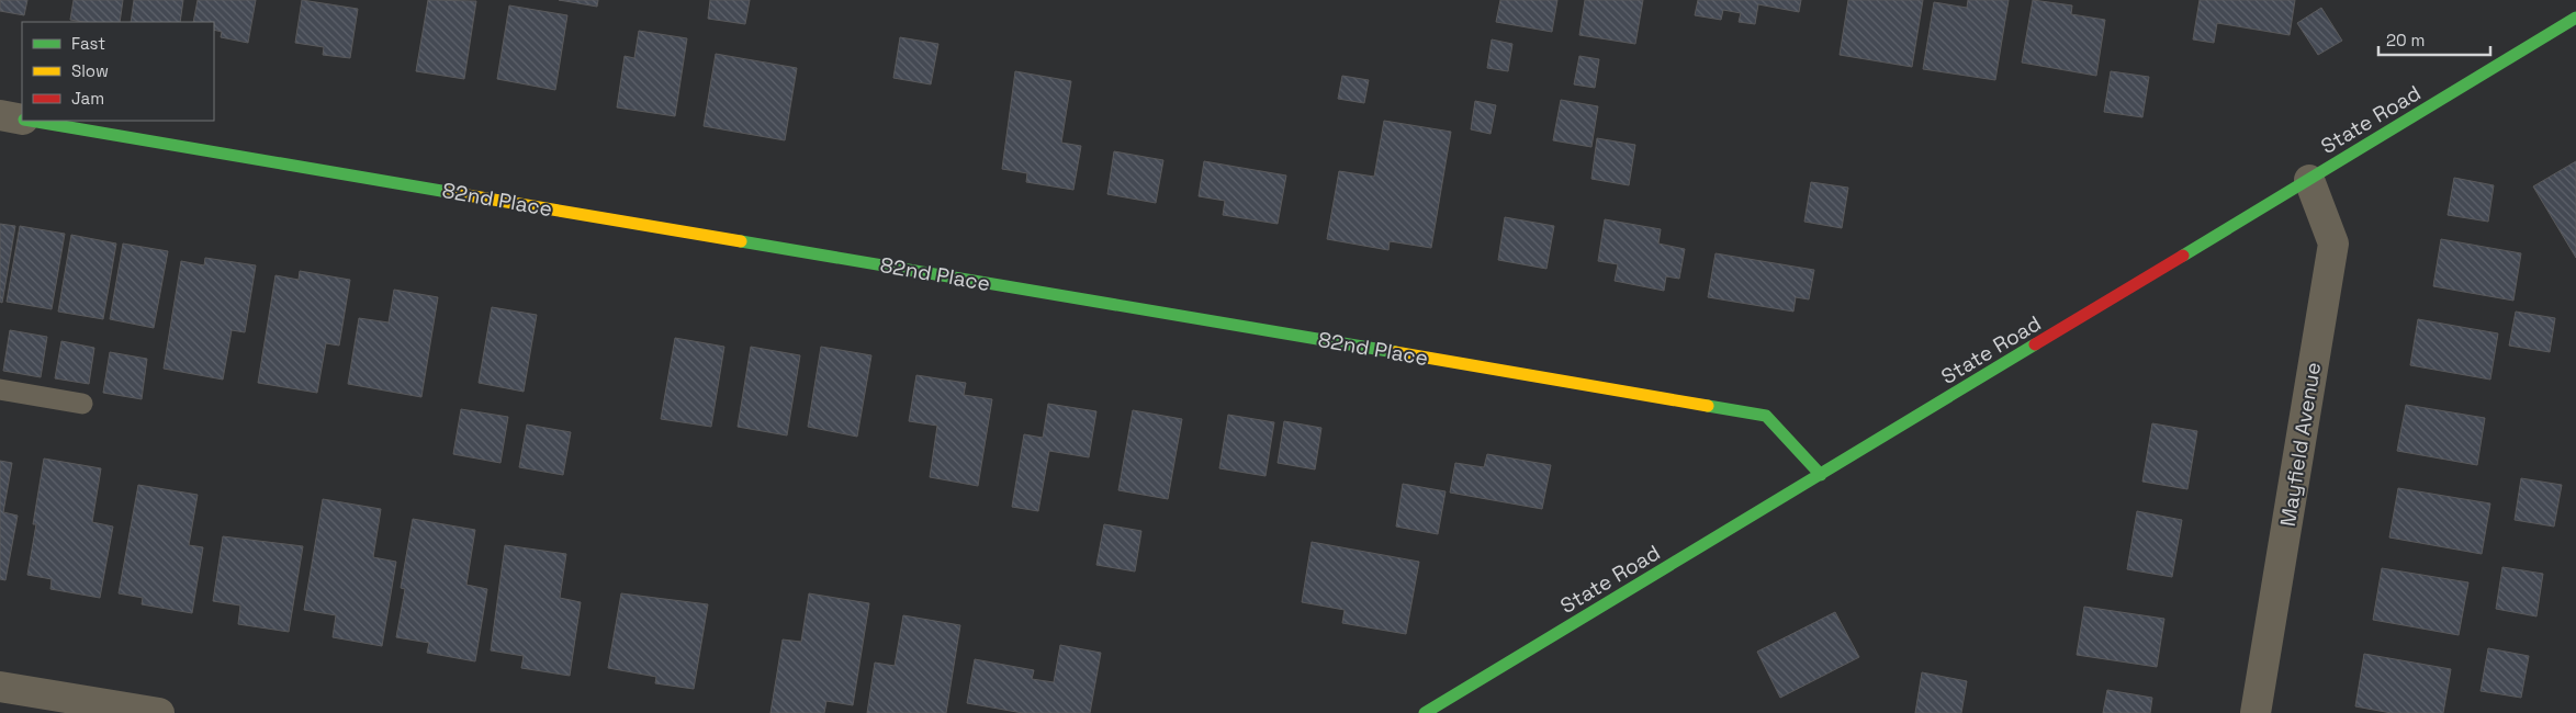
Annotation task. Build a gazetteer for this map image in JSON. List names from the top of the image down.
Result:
{
  "streets": {
    "street": ["State Road", "82nd Place", "Mayfield Avenue"]
  },
  "crossings": [
    ["State Road", "82nd Place"],
    ["State Road", "Mayfield Avenue"]
  ],
  "legend": ["Fast", "Slow", "Jam"],
  "scale_bar": "20 m"
}
